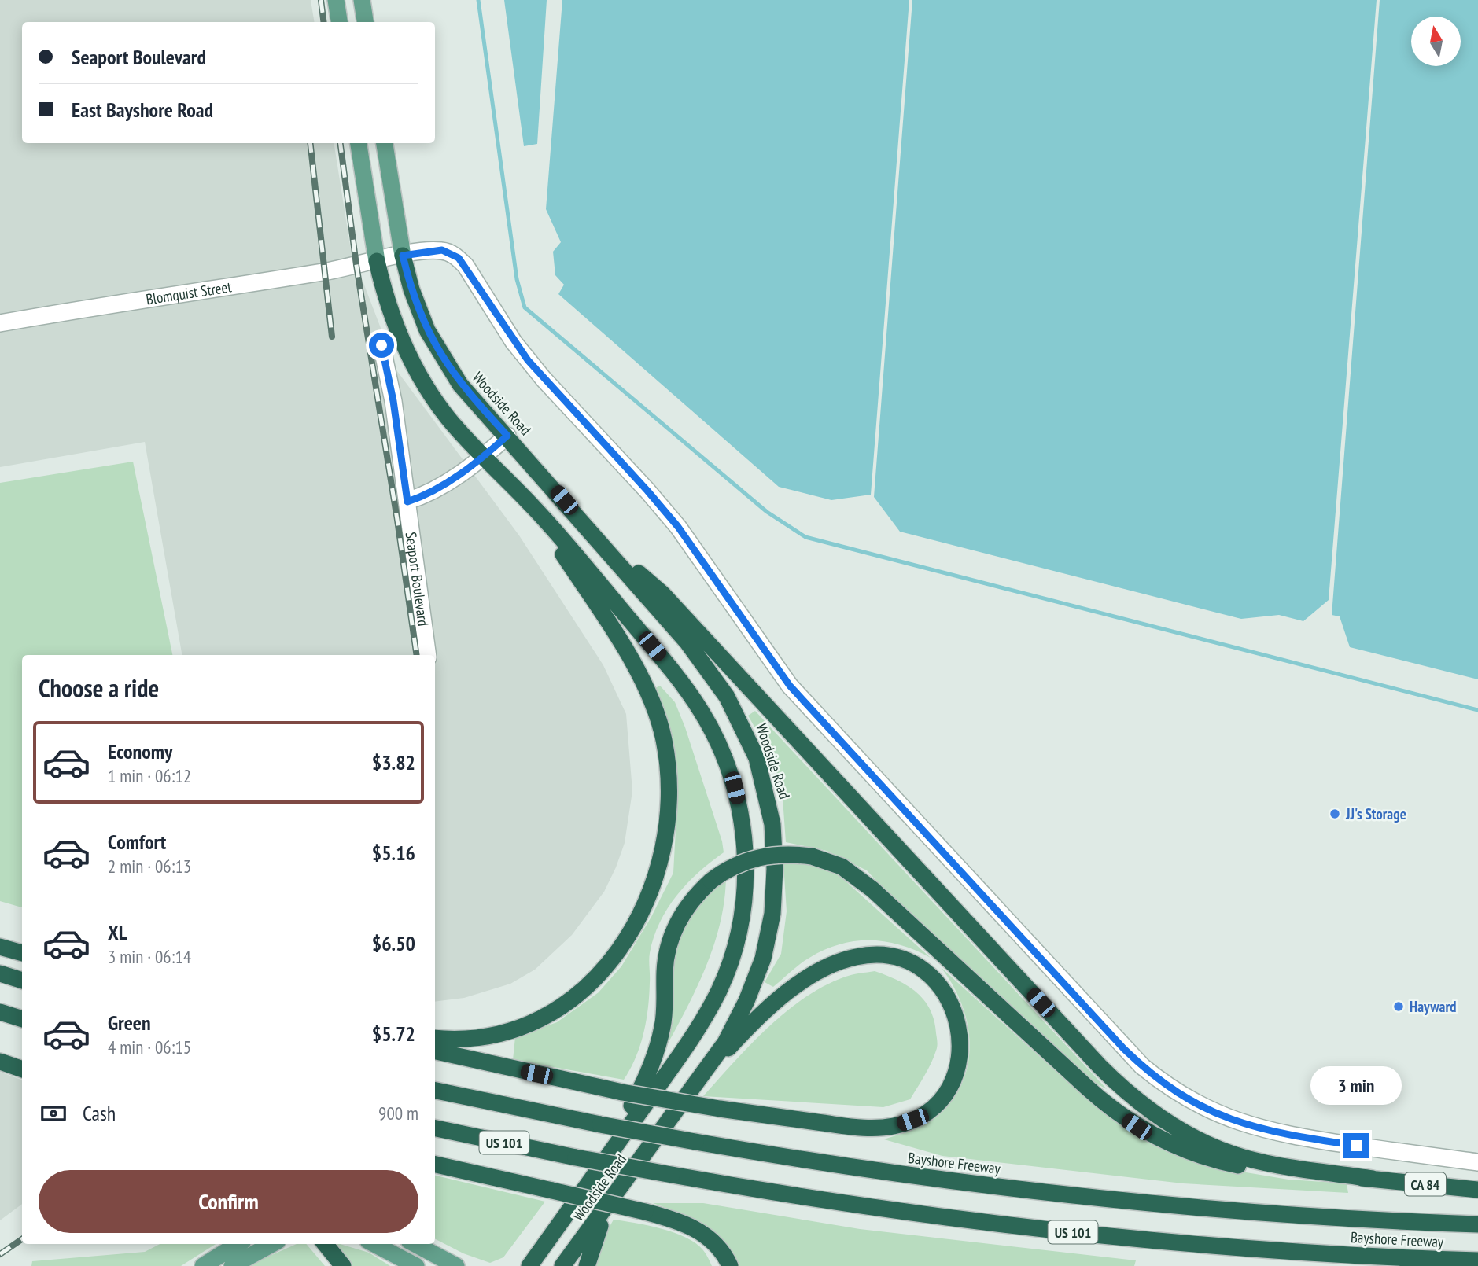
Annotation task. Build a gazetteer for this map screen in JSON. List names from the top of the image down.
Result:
{
  "streets": {
    "highway": [
      "Woodside Road",
      "US 101",
      "Bayshore Freeway",
      "CA 84"
    ],
    "street": ["Blomquist Street", "Seaport Boulevard"]
  },
  "crossings": [
    ["Blomquist Street", "Woodside Road"]
  ],
  "places": ["JJ's Storage", "Hayward"],
  "north": "top",
  "page": {
    "banner": ["Seaport Boulevard", "East Bayshore Road"],
    "heading": "Choose a ride",
    "list": [
      {
        "name": "Economy",
        "note": "1 min · 06:12",
        "value": "$3.82"
      },
      {
        "name": "Comfort",
        "note": "2 min · 06:13",
        "value": "$5.16"
      },
      {
        "name": "XL",
        "note": "3 min · 06:14",
        "value": "$6.50"
      },
      {
        "name": "Green",
        "note": "4 min · 06:15",
        "value": "$5.72"
      }
    ],
    "bubble": "3 min",
    "pay": ["Cash", "900 m"],
    "buttons": "Confirm"
  }
}
